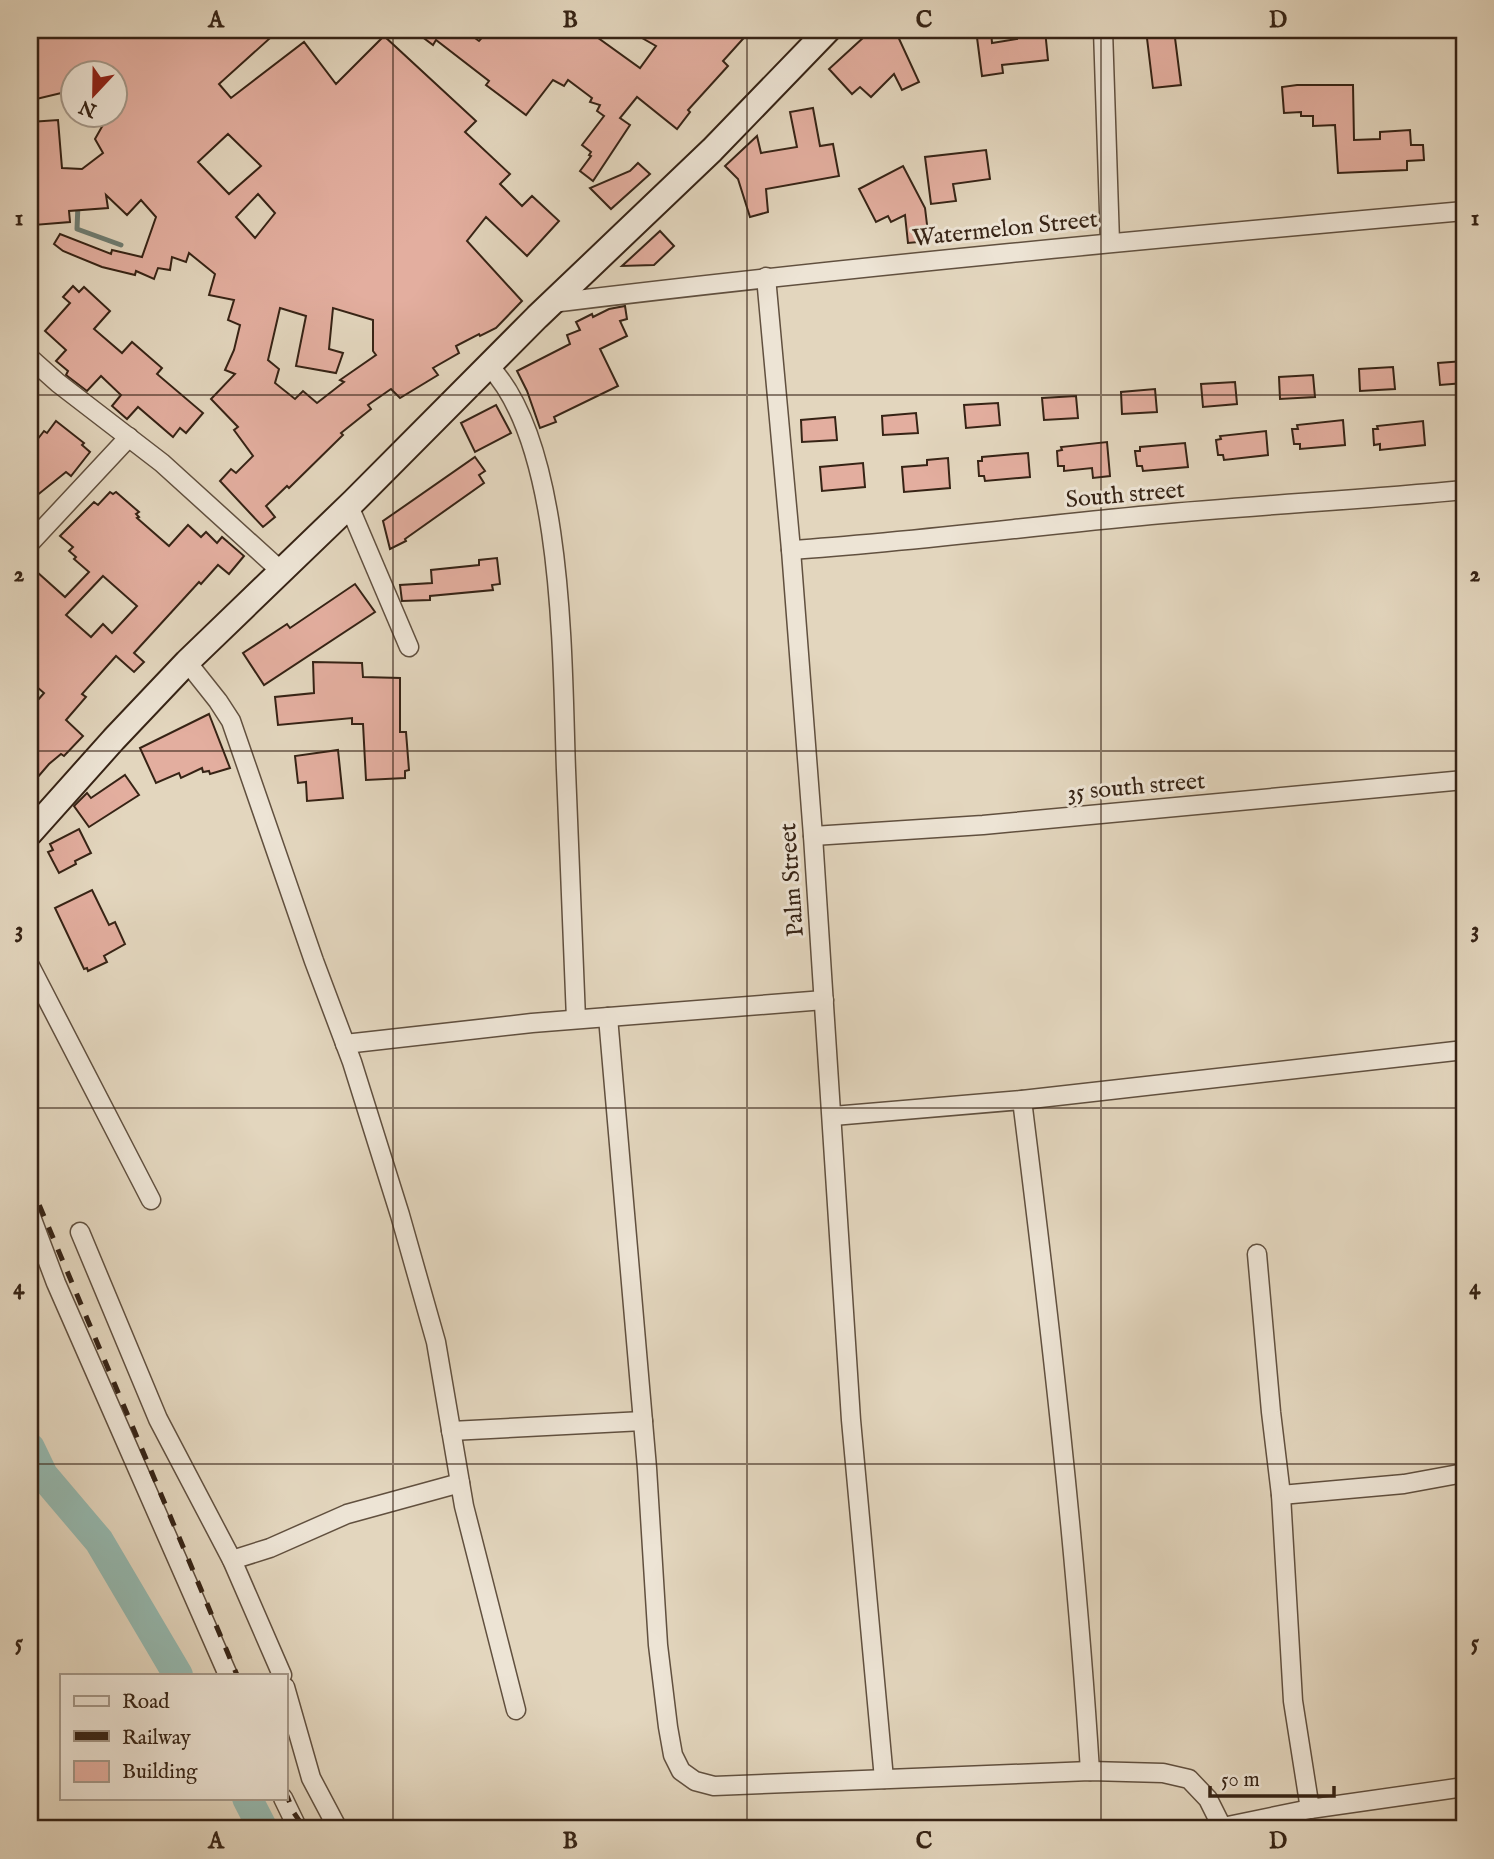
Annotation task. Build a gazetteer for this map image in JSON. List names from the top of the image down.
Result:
{
  "streets": {
    "street": [
      "Watermelon Street",
      "South street",
      "35 south street",
      "Palm Street"
    ]
  },
  "crossings": [
    ["Watermelon Street", "Palm Street"],
    ["South street", "Palm Street"],
    ["35 south street", "Palm Street"]
  ],
  "legend": ["Road", "Railway", "Building"],
  "scale_bar": "50 m",
  "north": "bottom",
  "grid": {
    "columns": [
      "A",
      "B",
      "C",
      "D"
    ],
    "rows": [
      "1",
      "2",
      "3",
      "4",
      "5"
    ]
  }
}
